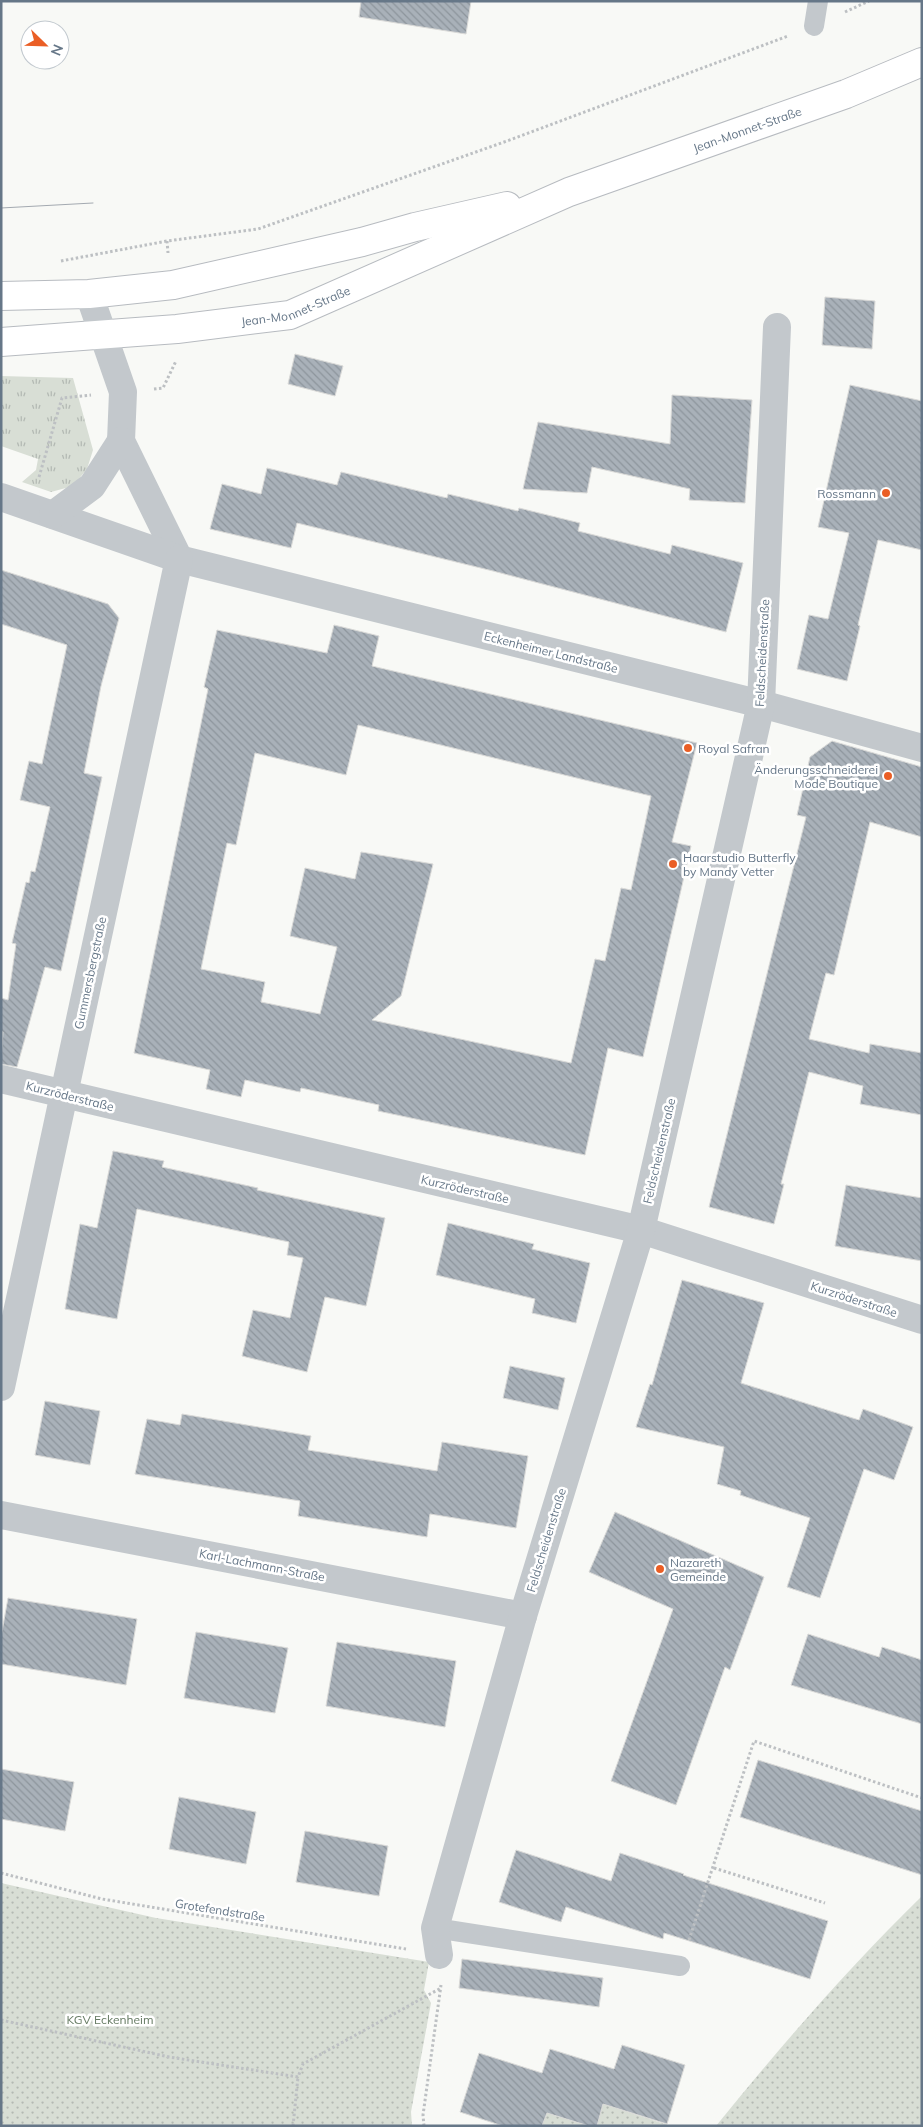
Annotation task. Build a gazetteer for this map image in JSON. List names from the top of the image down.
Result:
{
  "streets": {
    "main road": ["Jean-Monnet-Straße"],
    "street": [
      "Eckenheimer Landstraße",
      "Feldscheidenstraße",
      "Gummersbergstraße",
      "Kurzröderstraße",
      "Karl-Lachmann-Straße"
    ],
    "path": ["Grotefendstraße"]
  },
  "crossings": [
    ["Eckenheimer Landstraße", "Feldscheidenstraße"],
    ["Eckenheimer Landstraße", "Gummersbergstraße"],
    ["Feldscheidenstraße", "Kurzröderstraße"],
    ["Feldscheidenstraße", "Karl-Lachmann-Straße"],
    ["Feldscheidenstraße", "Grotefendstraße"],
    ["Gummersbergstraße", "Kurzröderstraße"]
  ],
  "parks": ["KGV Eckenheim"],
  "places": [
    "Rossmann",
    "Royal Safran",
    "Änderungsschneiderei Mode Boutique",
    "Haarstudio Butterfly by Mandy Vetter",
    "Nazareth Gemeinde"
  ],
  "north": "bottom right"
}
